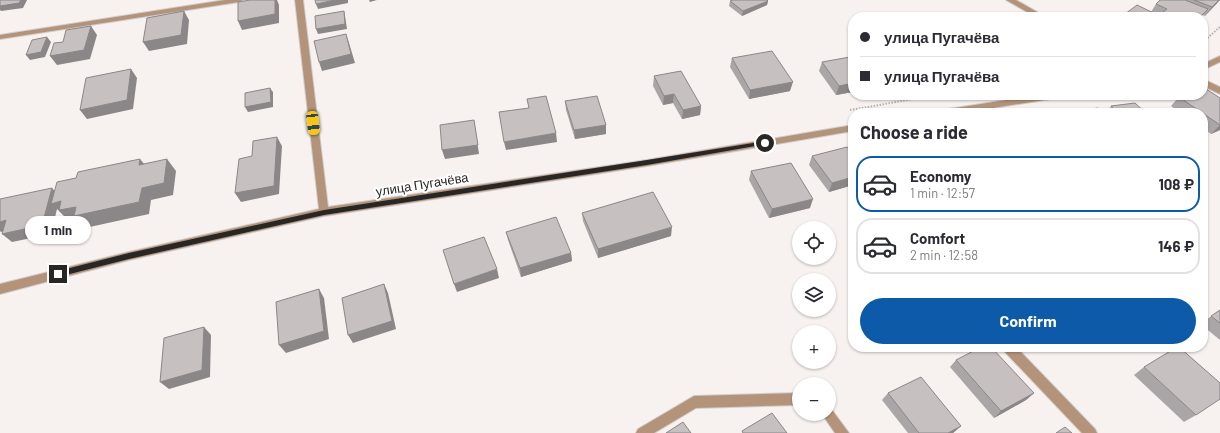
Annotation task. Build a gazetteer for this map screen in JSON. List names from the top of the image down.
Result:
{
  "streets": {
    "street": ["улица Пугачёва"]
  },
  "page": {
    "banner": ["улица Пугачёва", "улица Пугачёва"],
    "heading": "Choose a ride",
    "list": [
      {
        "name": "Economy",
        "note": "1 min · 12:57",
        "value": "108 ₽"
      },
      {
        "name": "Comfort",
        "note": "2 min · 12:58",
        "value": "146 ₽"
      }
    ],
    "bubble": "1 min",
    "map_buttons": ["+", "−"],
    "buttons": "Confirm"
  }
}
